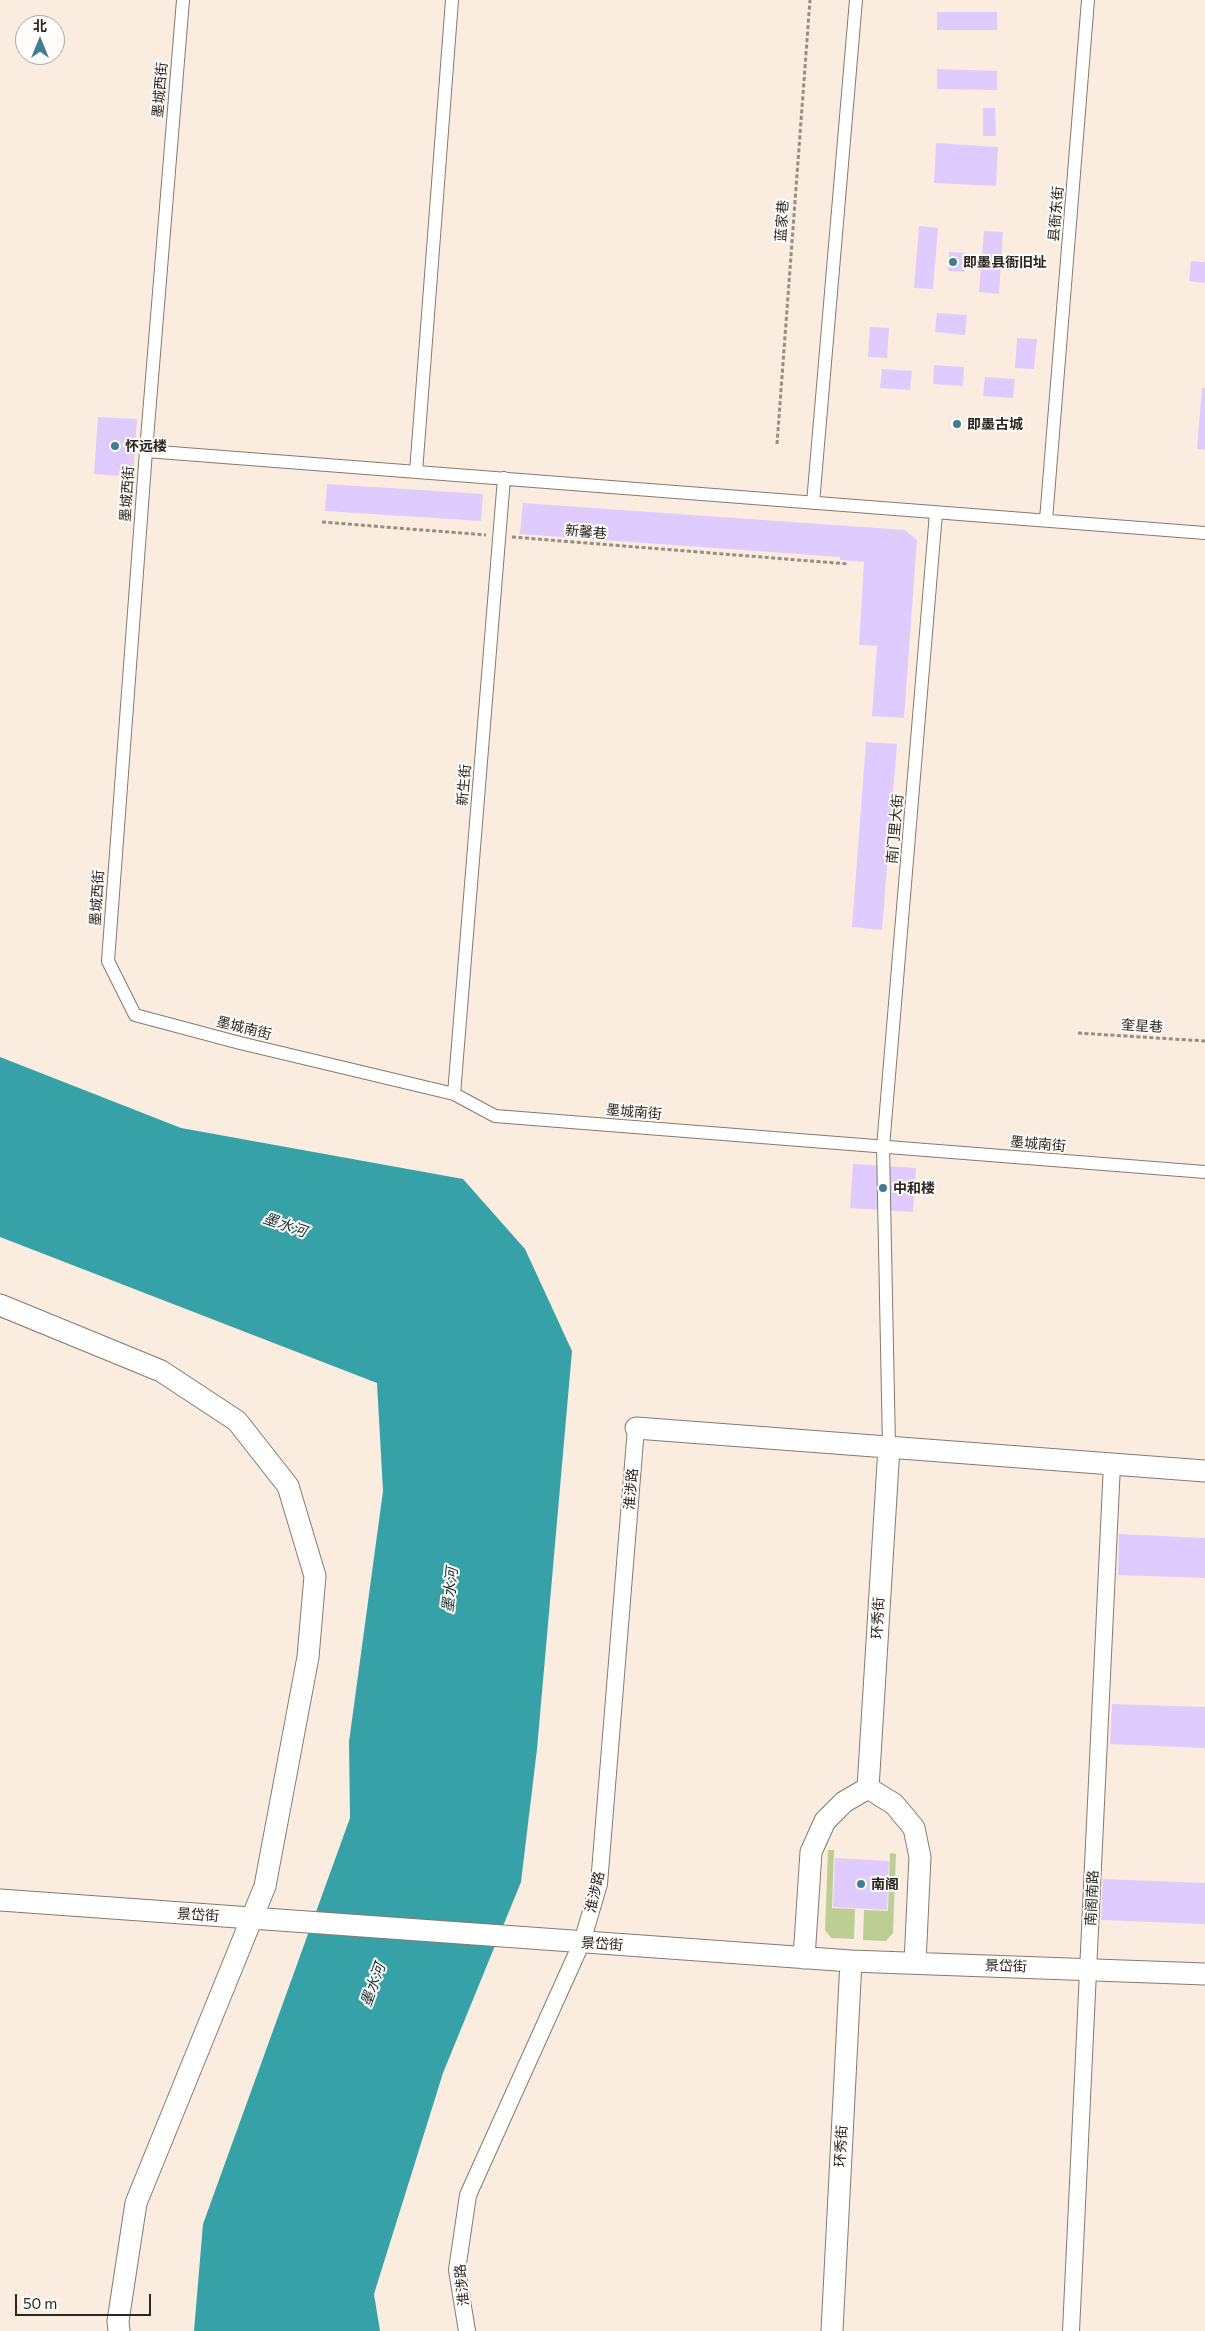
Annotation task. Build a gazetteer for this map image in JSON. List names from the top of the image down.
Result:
{
  "streets": {
    "street": [
      "墨城西街",
      "县衙东街",
      "新生街",
      "南门里大街",
      "墨城南街",
      "淮涉路",
      "环秀街",
      "南阁南路",
      "景岱街"
    ],
    "path": ["蓝家巷", "新馨巷", "奎星巷"]
  },
  "crossings": [
    ["墨城西街", "墨城南街"],
    ["新馨巷", "新生街"],
    ["新生街", "墨城南街"],
    ["南门里大街", "墨城南街"],
    ["南门里大街", "环秀街"],
    ["淮涉路", "景岱街"],
    ["环秀街", "景岱街"],
    ["南阁南路", "景岱街"]
  ],
  "water": ["墨水河"],
  "places": [
    "即墨县衙旧址",
    "即墨古城",
    "怀远楼",
    "中和楼",
    "南阁"
  ],
  "scale_bar": "50 m",
  "north": "top"
}
